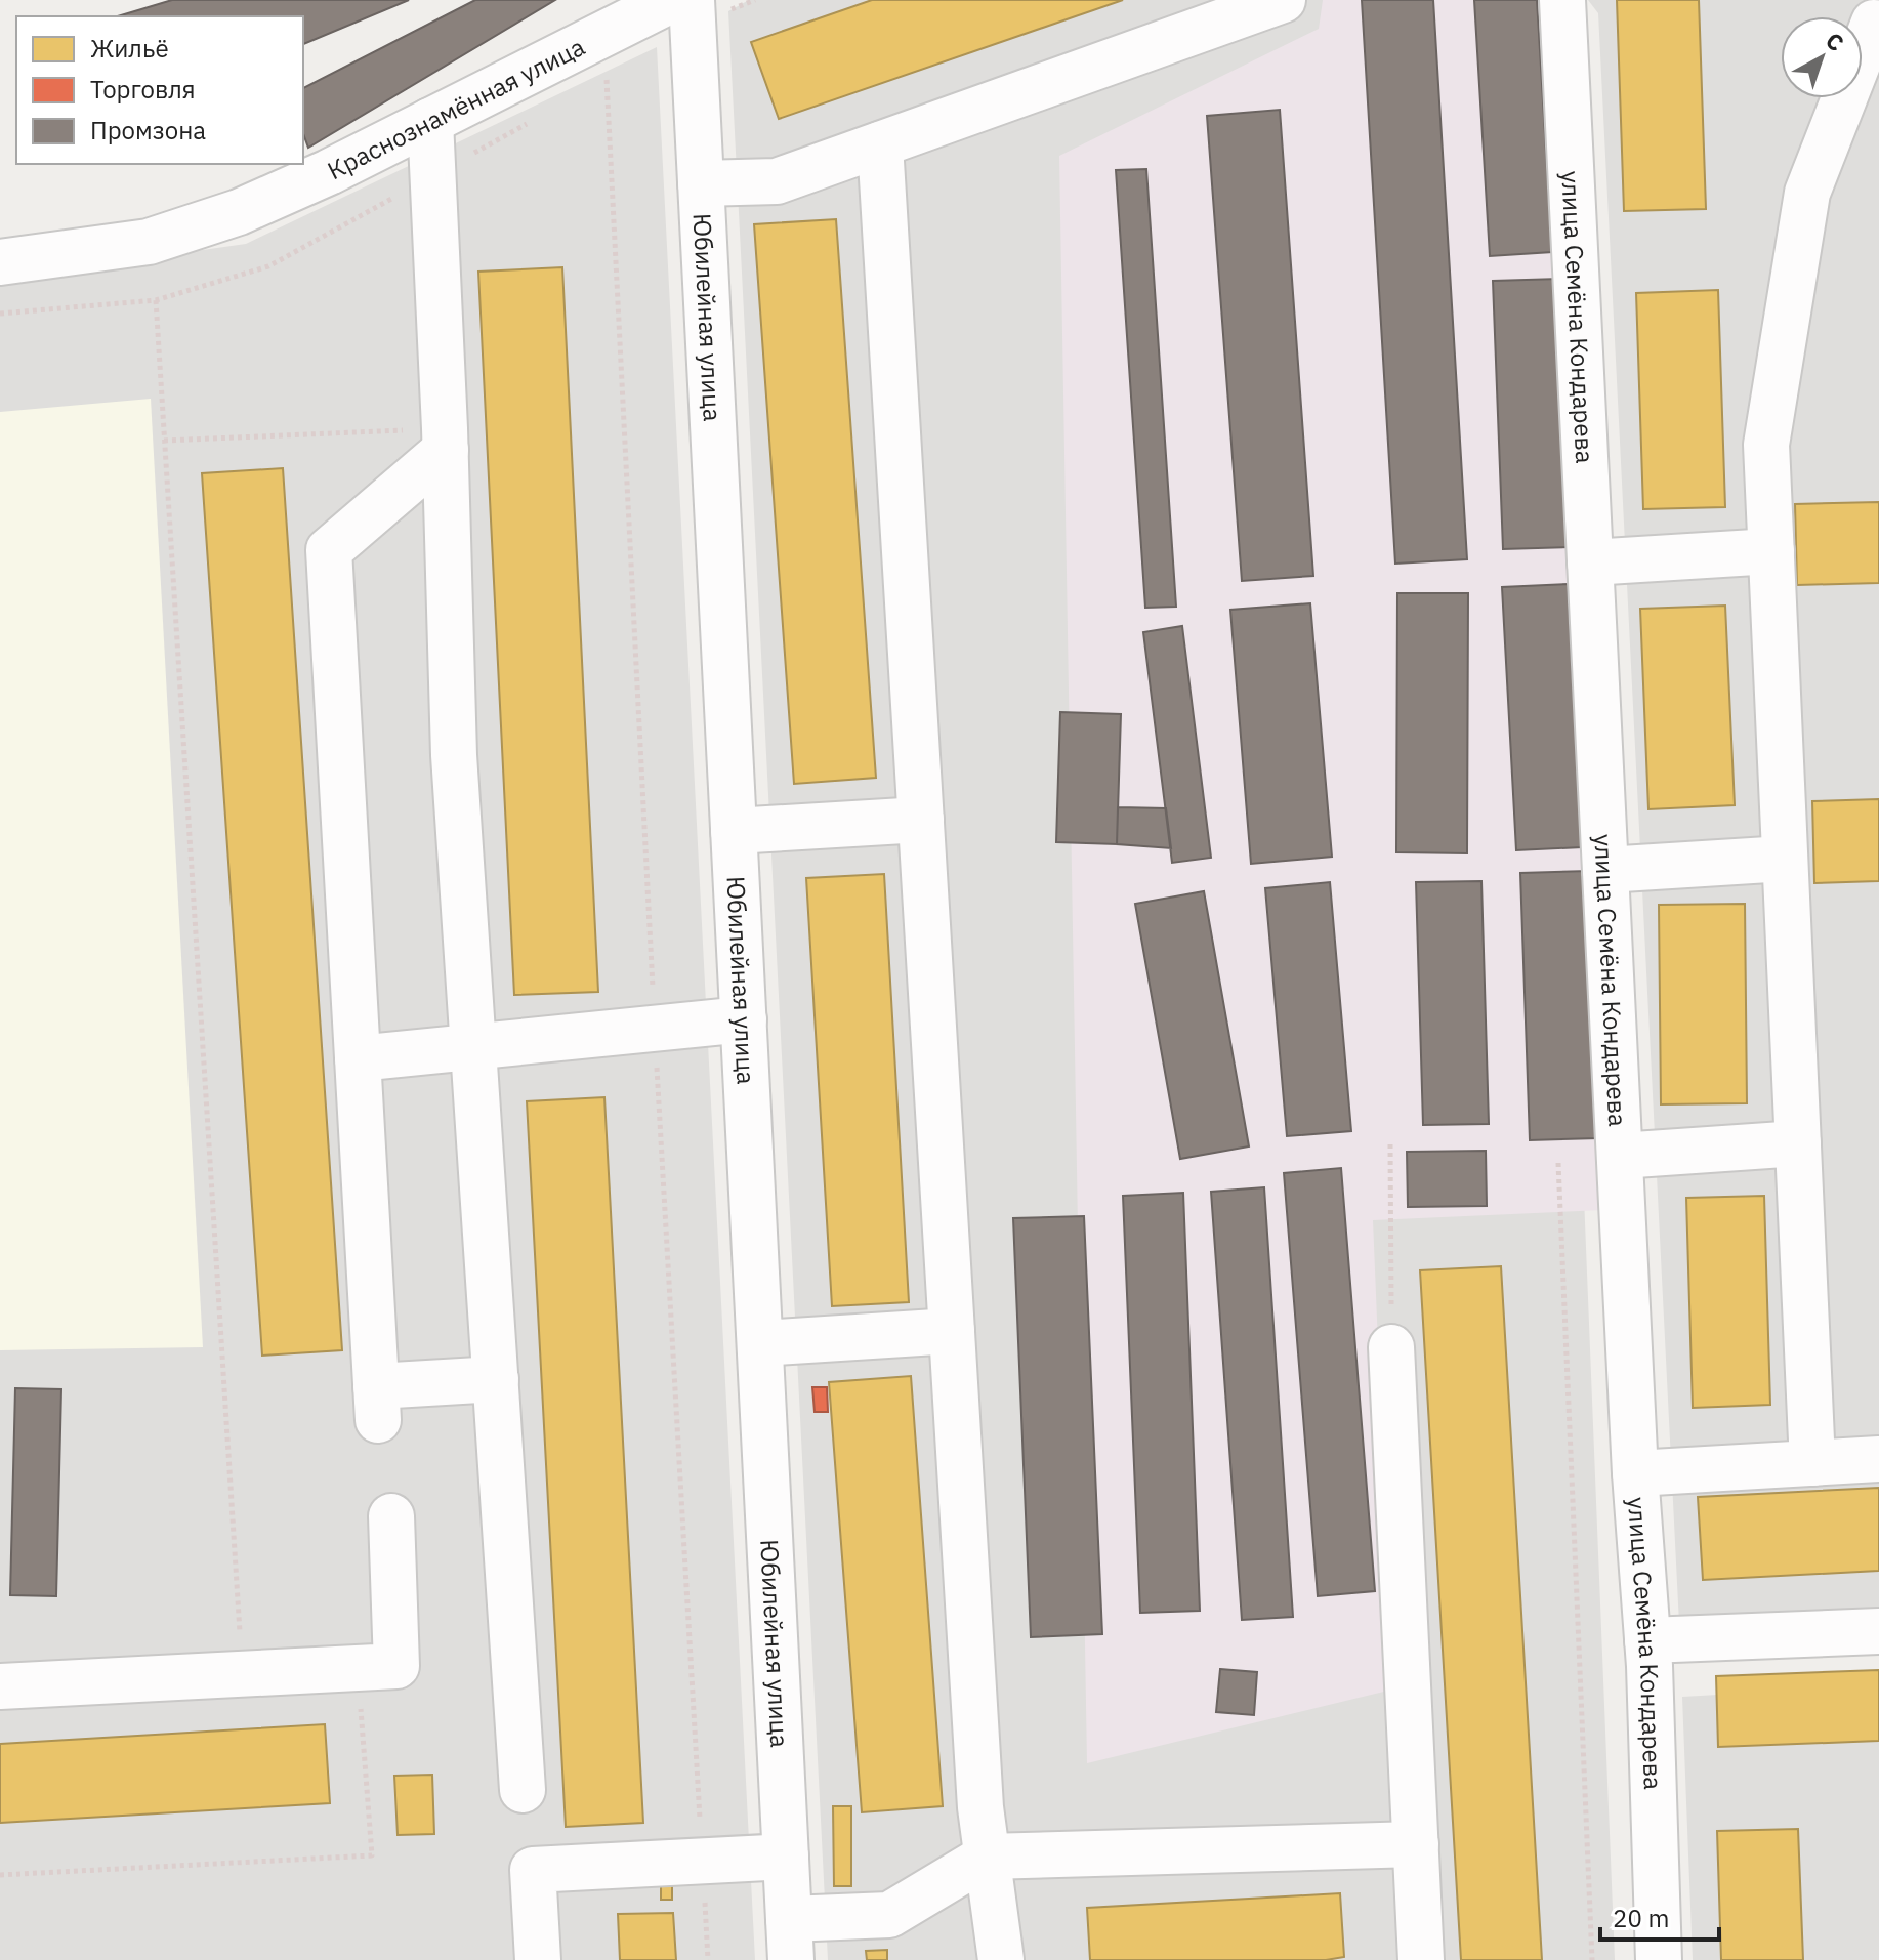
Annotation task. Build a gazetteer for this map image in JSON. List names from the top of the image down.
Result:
{
  "streets": {
    "street": ["Краснознамённая улица", "Юбилейная улица", "улица Семёна Кондарева"]
  },
  "crossings": [
    ["Краснознамённая улица", "Юбилейная улица"]
  ],
  "legend": ["Жильё", "Торговля", "Промзона"],
  "scale_bar": "20 m",
  "north": "top right"
}
